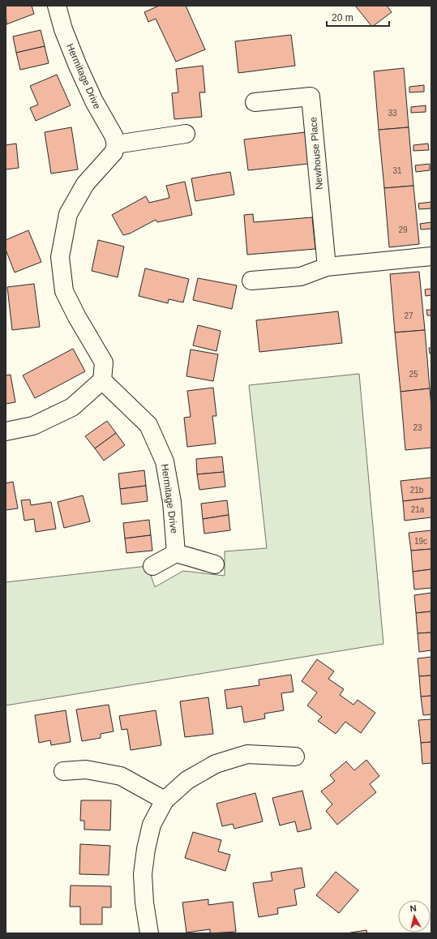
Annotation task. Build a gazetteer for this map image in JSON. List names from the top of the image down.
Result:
{
  "streets": {
    "street": ["Hermitage Drive", "Newhouse Place"]
  },
  "house_numbers": [
    "33",
    "31",
    "29",
    "27",
    "25",
    "23",
    "21b",
    "21a",
    "19c"
  ],
  "scale_bar": "20 m",
  "north": "top"
}
